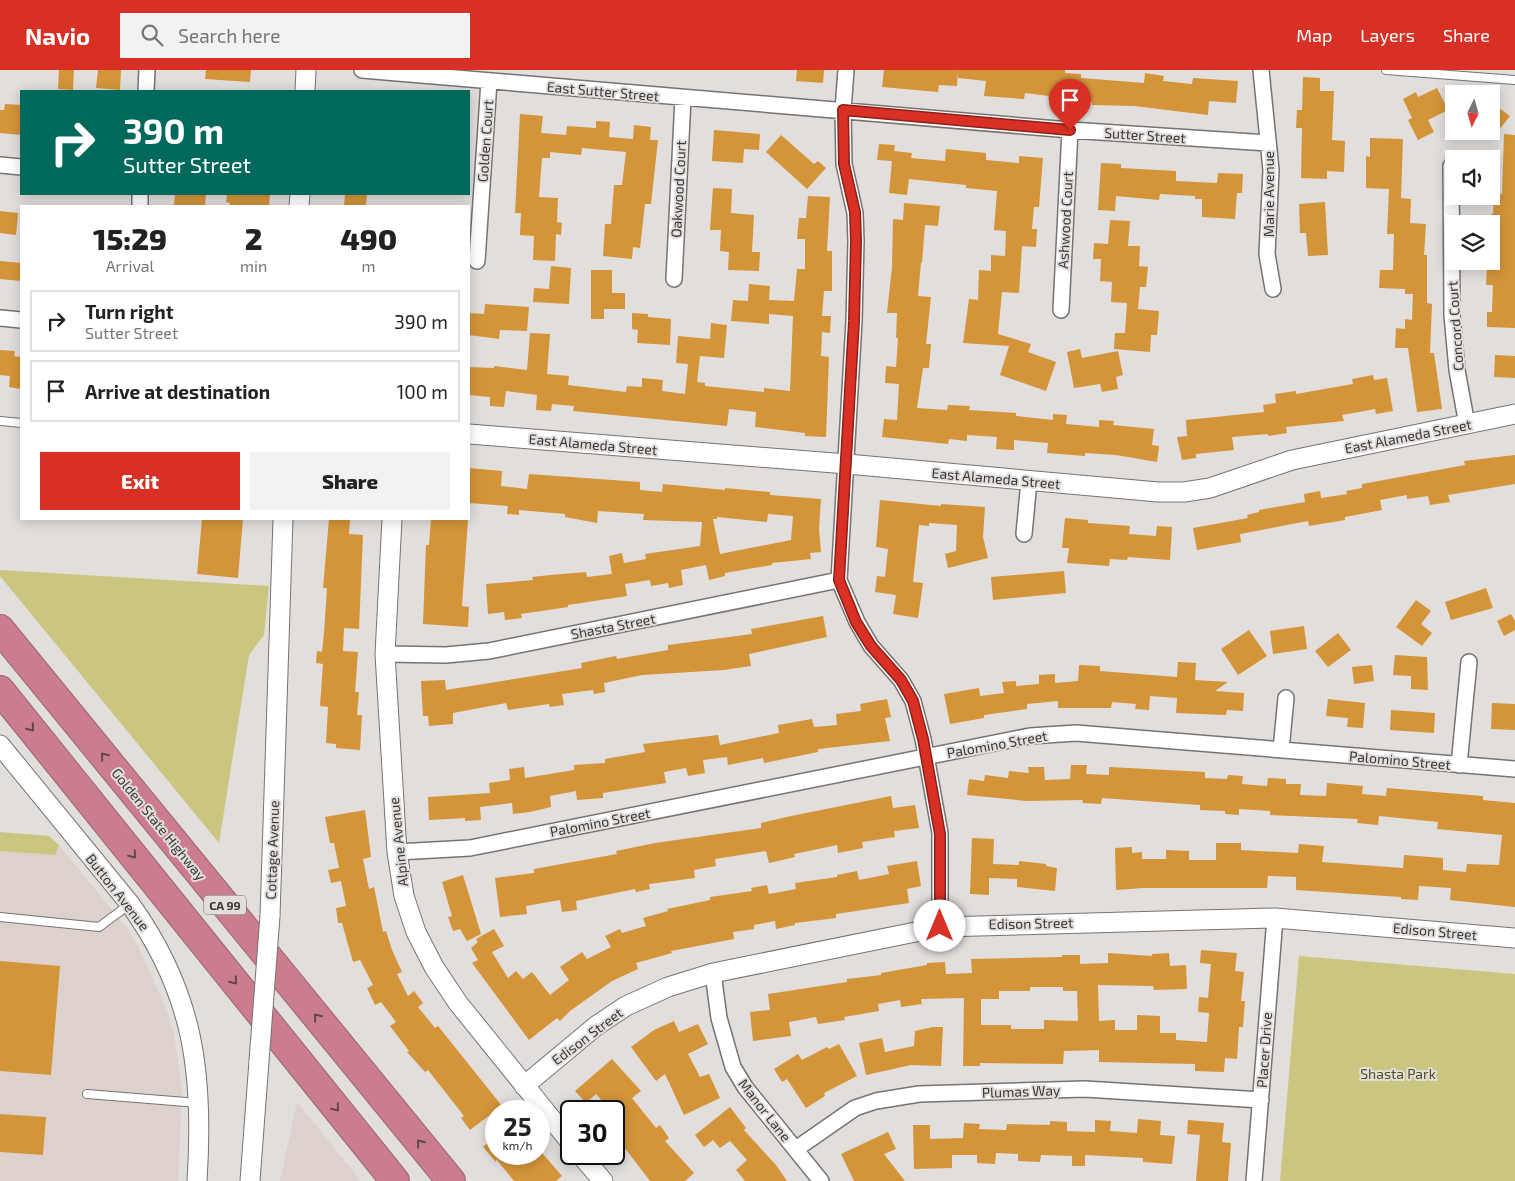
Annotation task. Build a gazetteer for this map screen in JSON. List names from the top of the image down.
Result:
{
  "streets": {
    "highway": ["Golden State Highway", "CA 99"],
    "street": [
      "East Sutter Street",
      "Sutter Street",
      "Golden Court",
      "Oakwood Court",
      "Marie Avenue",
      "Ashwood Court",
      "Concord Court",
      "East Alameda Street",
      "Shasta Street",
      "Palomino Street",
      "Alpine Avenue",
      "Cottage Avenue",
      "Button Avenue",
      "Edison Street",
      "Placer Drive",
      "Plumas Way",
      "Manor Lane"
    ]
  },
  "crossings": [
    ["East Sutter Street", "Sutter Street"],
    ["East Sutter Street", "Golden Court"],
    ["East Sutter Street", "Oakwood Court"],
    ["Sutter Street", "Marie Avenue"],
    ["Sutter Street", "Ashwood Court"],
    ["Concord Court", "East Alameda Street"],
    ["Shasta Street", "Alpine Avenue"],
    ["Palomino Street", "Alpine Avenue"],
    ["Alpine Avenue", "Edison Street"],
    ["Edison Street", "Placer Drive"],
    ["Edison Street", "Manor Lane"],
    ["Placer Drive", "Plumas Way"],
    ["Plumas Way", "Manor Lane"]
  ],
  "parks": ["Shasta Park"],
  "north": "bottom",
  "page": {
    "header": "Navio",
    "search": "Search here",
    "nav": ["Map", "Layers", "Share"],
    "turn": ["390 m", "Sutter Street"],
    "eta": [
      "15:29",
      "Arrival",
      "2",
      "min",
      "490",
      "m"
    ],
    "list": [
      {
        "name": "Turn right",
        "note": "Sutter Street",
        "value": "390 m"
      },
      {
        "name": "Arrive at destination",
        "value": "100 m"
      }
    ],
    "buttons": ["Exit", "Share"],
    "speed": "25 km/h",
    "limit": "30"
  }
}
